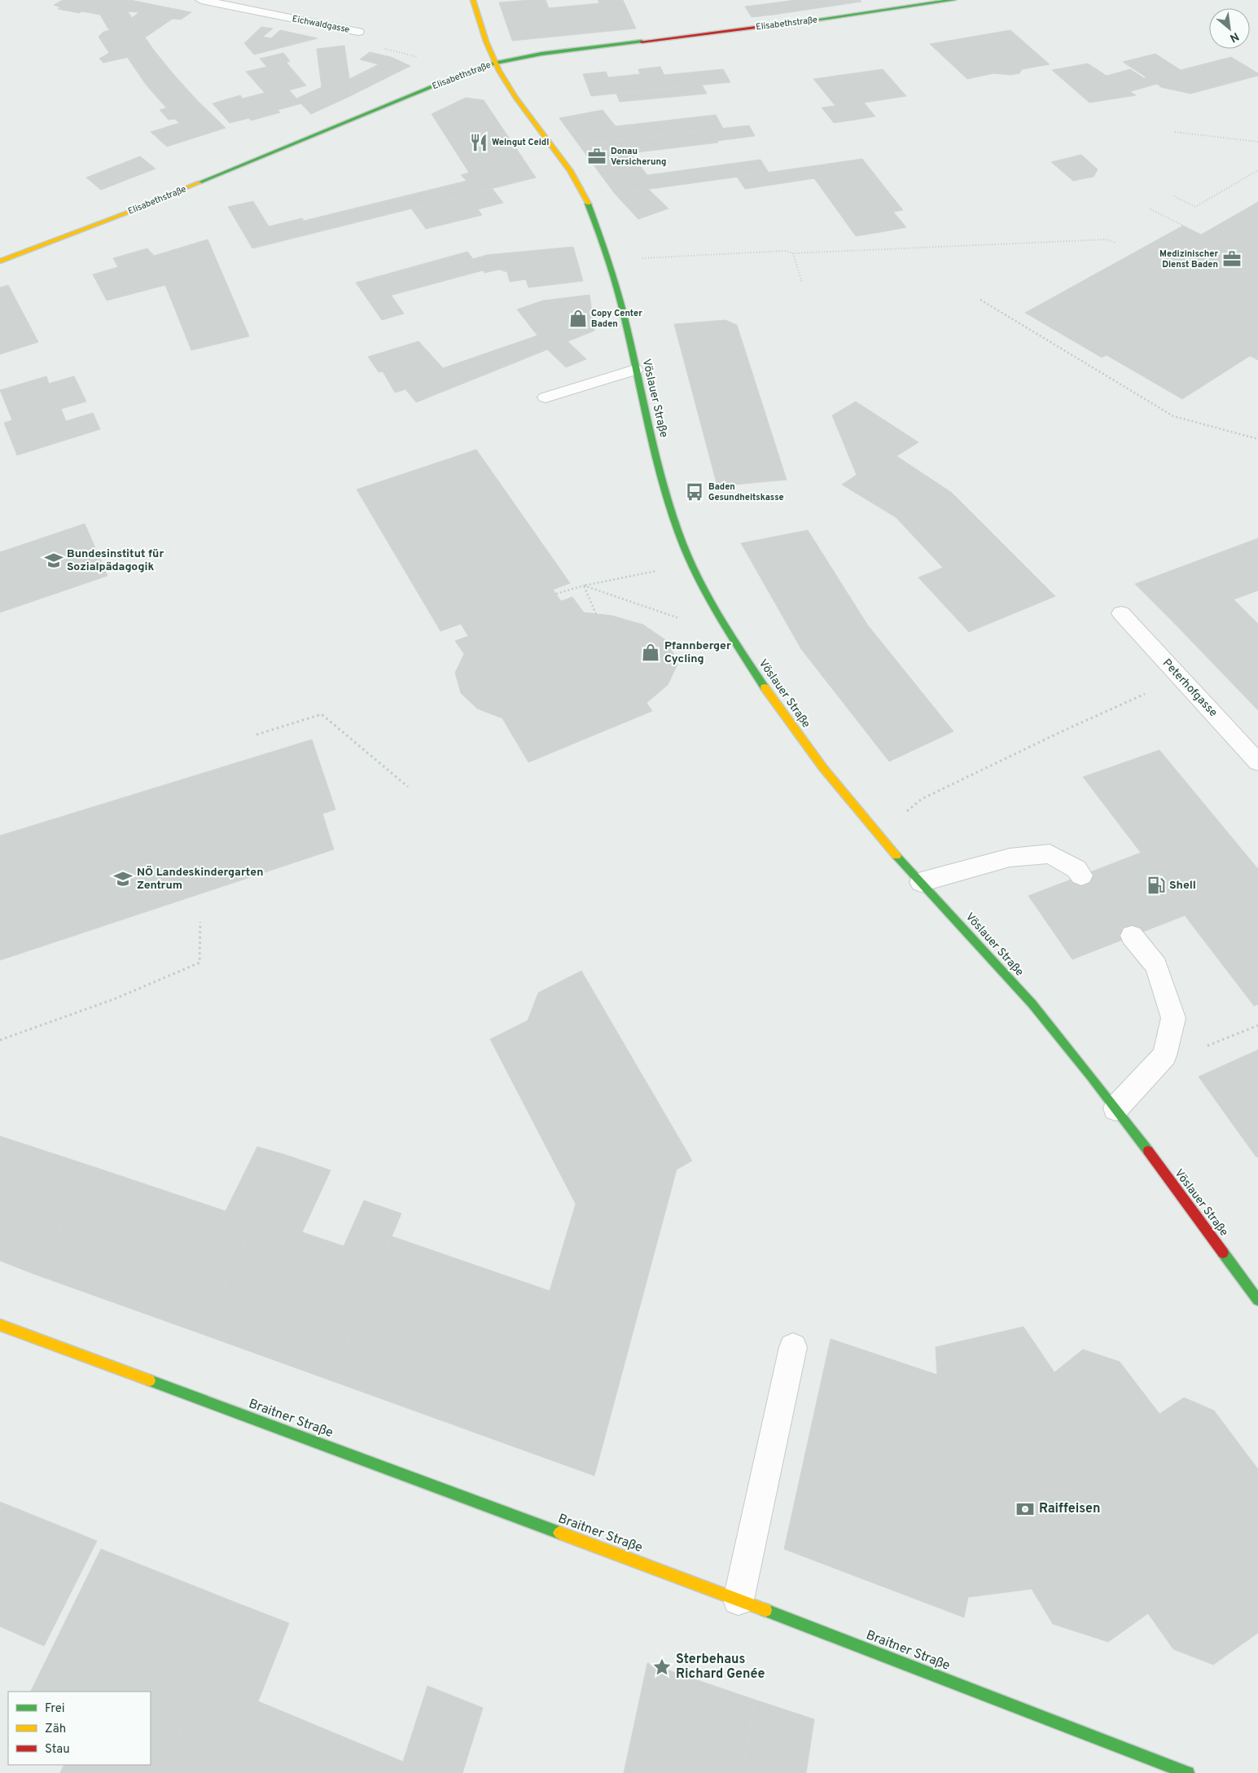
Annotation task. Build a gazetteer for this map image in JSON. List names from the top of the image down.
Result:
{
  "streets": {
    "street": [
      "Elisabethstraße",
      "Eichwaldgasse",
      "Vöslauer Straße",
      "Peterhofgasse",
      "Braitner Straße"
    ]
  },
  "crossings": [
    ["Elisabethstraße", "Eichwaldgasse"],
    ["Elisabethstraße", "Vöslauer Straße"]
  ],
  "places": {
    "restaurant": ["Weingut Ceidl"],
    "office": ["Donau Versicherung", "Medizinischer Dienst Baden"],
    "shop": ["Copy Center Baden", "Pfannberger Cycling"],
    "bus stop": ["Baden Gesundheitskasse"],
    "school or university": ["Bundesinstitut für Sozialpädagogik", "NÖ Landeskindergarten Zentrum"],
    "fuel station": ["Shell"],
    "bank": ["Raiffeisen"],
    "place": ["Sterbehaus Richard Genée"]
  },
  "legend": ["Frei", "Zäh", "Stau"],
  "north": "bottom right"
}
